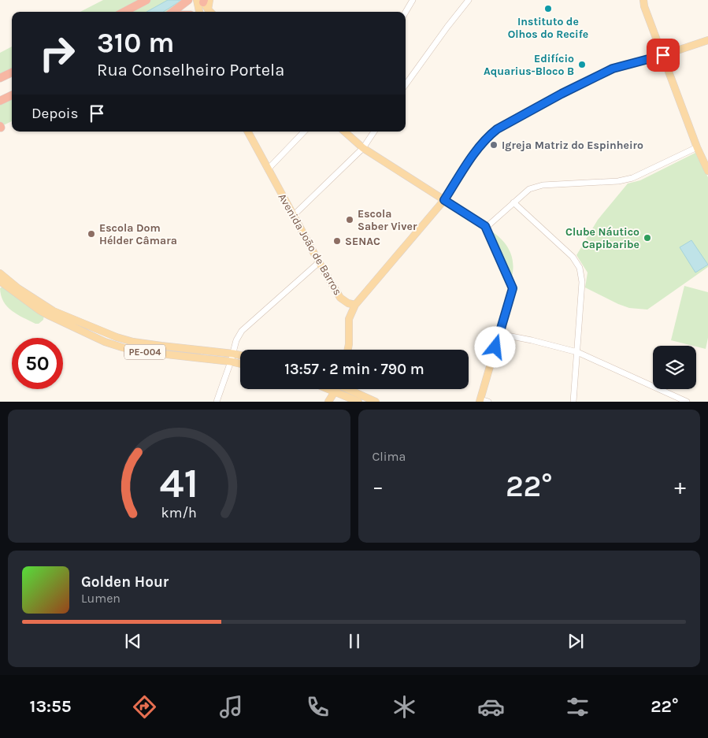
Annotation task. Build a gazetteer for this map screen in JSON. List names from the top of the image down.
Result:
{
  "streets": {
    "main road": ["Avenida João de Barros", "PE-004"]
  },
  "places": [
    "Instituto de Olhos do Recife",
    "Edifício Aquarius-Bloco B",
    "Igreja Matriz do Espinheiro",
    "Escola Saber Viver",
    "Escola Dom Hélder Câmara",
    "Clube Náutico Capibaribe",
    "SENAC"
  ],
  "page": {
    "turn": ["310 m", "Rua Conselheiro Portela"],
    "then": "Depois",
    "limit": "50",
    "trip": "13:57 · 2 min · 790 m",
    "tile": "Clima",
    "heat": ["−", "22°", "+"],
    "song": ["Golden Hour", "Lumen"],
    "tabs": ["13:55", "22°"],
    "gauge": ["41", "km/h"]
  }
}
